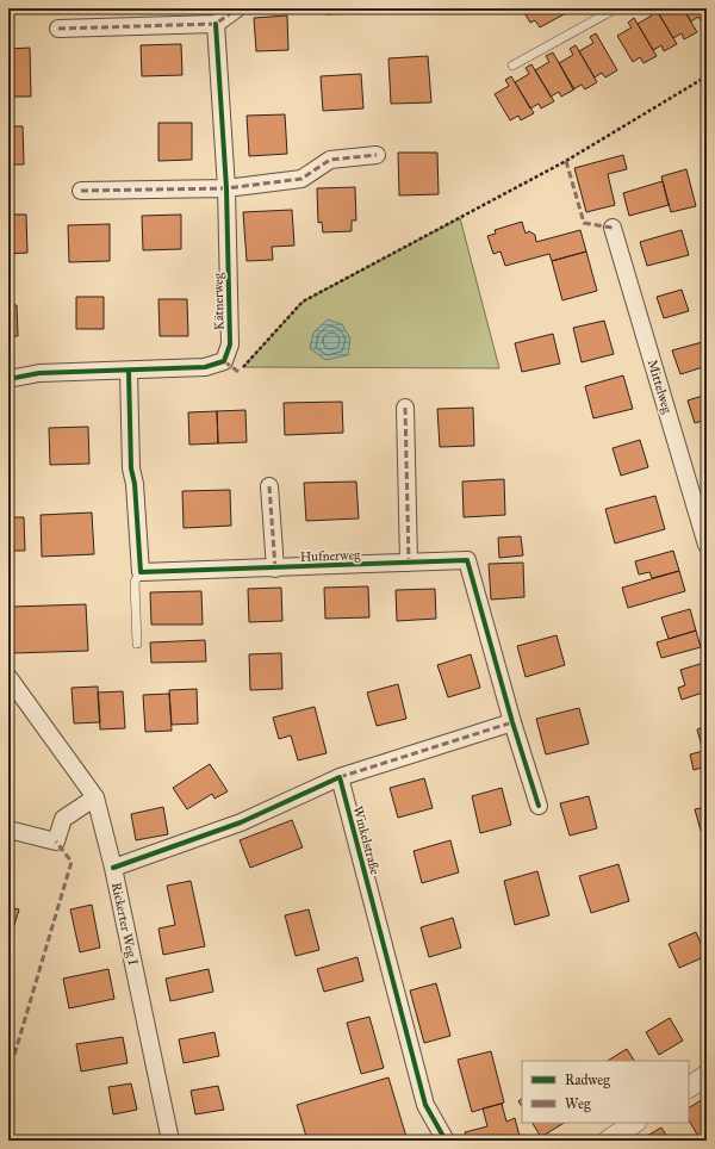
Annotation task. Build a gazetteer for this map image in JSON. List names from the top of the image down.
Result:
{
  "streets": {
    "street": [
      "Kätnerweg",
      "Mittelweg",
      "Hufnerweg",
      "Winkelstraße",
      "Rickerter Weg I"
    ]
  },
  "legend": ["Radweg", "Weg"]
}
